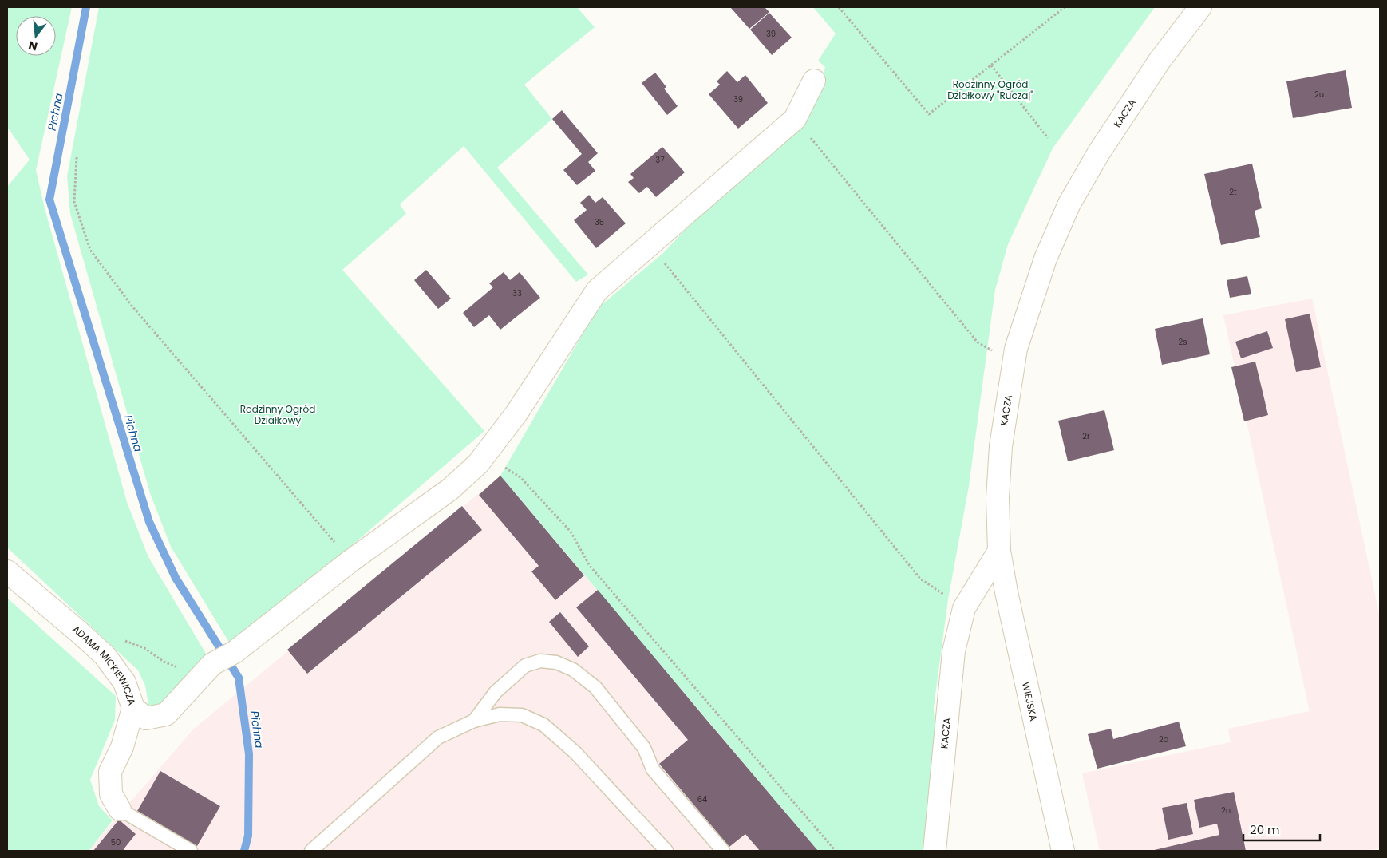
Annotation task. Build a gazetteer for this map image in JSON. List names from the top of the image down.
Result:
{
  "streets": {
    "street": ["KACZA", "ADAMA MICKIEWICZA", "WIEJSKA"]
  },
  "crossings": [
    ["KACZA", "WIEJSKA"]
  ],
  "water": ["Pichna"],
  "parks": ["Rodzinny Ogród Działkowy \"Ruczaj\"", "Rodzinny Ogród Działkowy"],
  "house_numbers": [
    "39",
    "2u",
    "39",
    "37",
    "2t",
    "35",
    "33",
    "2s",
    "2r",
    "2o",
    "64",
    "2n",
    "50"
  ],
  "scale_bar": "20 m",
  "north": "bottom"
}
